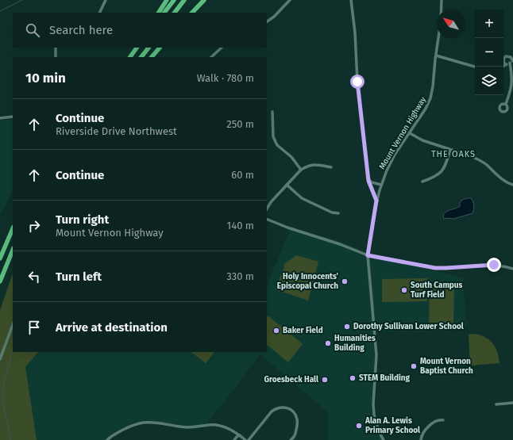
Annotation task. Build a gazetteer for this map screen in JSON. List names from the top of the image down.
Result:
{
  "streets": {
    "street": ["Mount Vernon Highway"]
  },
  "districts": ["THE OAKS"],
  "places": [
    "Holy Innocents' Episcopal Church",
    "South Campus Turf Field",
    "Dorothy Sullivan Lower School",
    "Baker Field",
    "Humanities Building",
    "Mount Vernon Baptist Church",
    "STEM Building",
    "Groesbeck Hall",
    "Alan A. Lewis Primary School"
  ],
  "north": "top left",
  "page": {
    "map_buttons": ["+", "−"],
    "search": "Search here",
    "heading": ["10 min", "Walk · 780 m"],
    "list": [
      ["Continue", "Riverside Drive Northwest", "250 m"],
      ["Continue", "60 m"],
      ["Turn right", "Mount Vernon Highway", "140 m"],
      ["Turn left", "330 m"],
      "Arrive at destination"
    ]
  }
}
